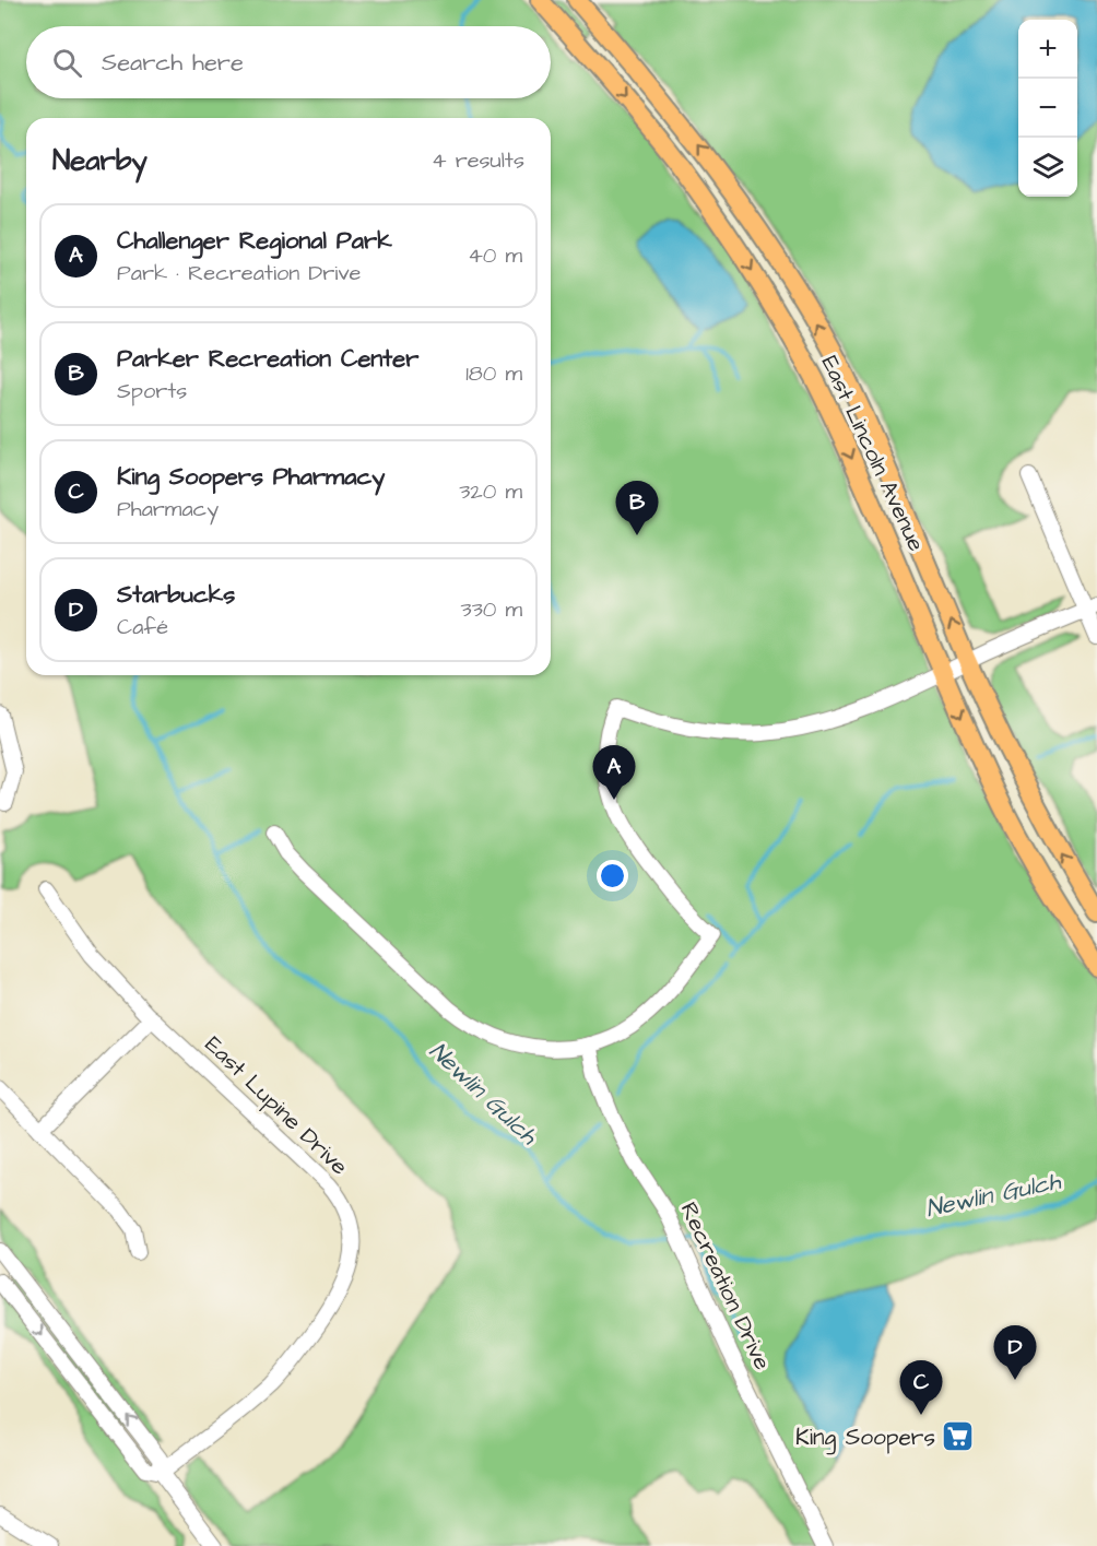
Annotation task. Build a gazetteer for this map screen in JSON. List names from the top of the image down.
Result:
{
  "streets": {
    "main road": ["East Lincoln Avenue"],
    "street": ["East Lupine Drive", "Recreation Drive"]
  },
  "water": ["Newlin Gulch"],
  "places": {
    "supermarket": ["King Soopers"]
  },
  "page": {
    "map_buttons": ["+", "−"],
    "search": "Search here",
    "heading": ["Nearby", "4 results"],
    "list": [
      {
        "mark": "A",
        "name": "Challenger Regional Park",
        "note": "Park · Recreation Drive",
        "value": "40 m"
      },
      {
        "mark": "B",
        "name": "Parker Recreation Center",
        "note": "Sports",
        "value": "180 m"
      },
      {
        "mark": "C",
        "name": "King Soopers Pharmacy",
        "note": "Pharmacy",
        "value": "320 m"
      },
      {
        "mark": "D",
        "name": "Starbucks",
        "note": "Café",
        "value": "330 m"
      }
    ],
    "pins": [
      "B",
      "A",
      "D",
      "C"
    ]
  }
}
